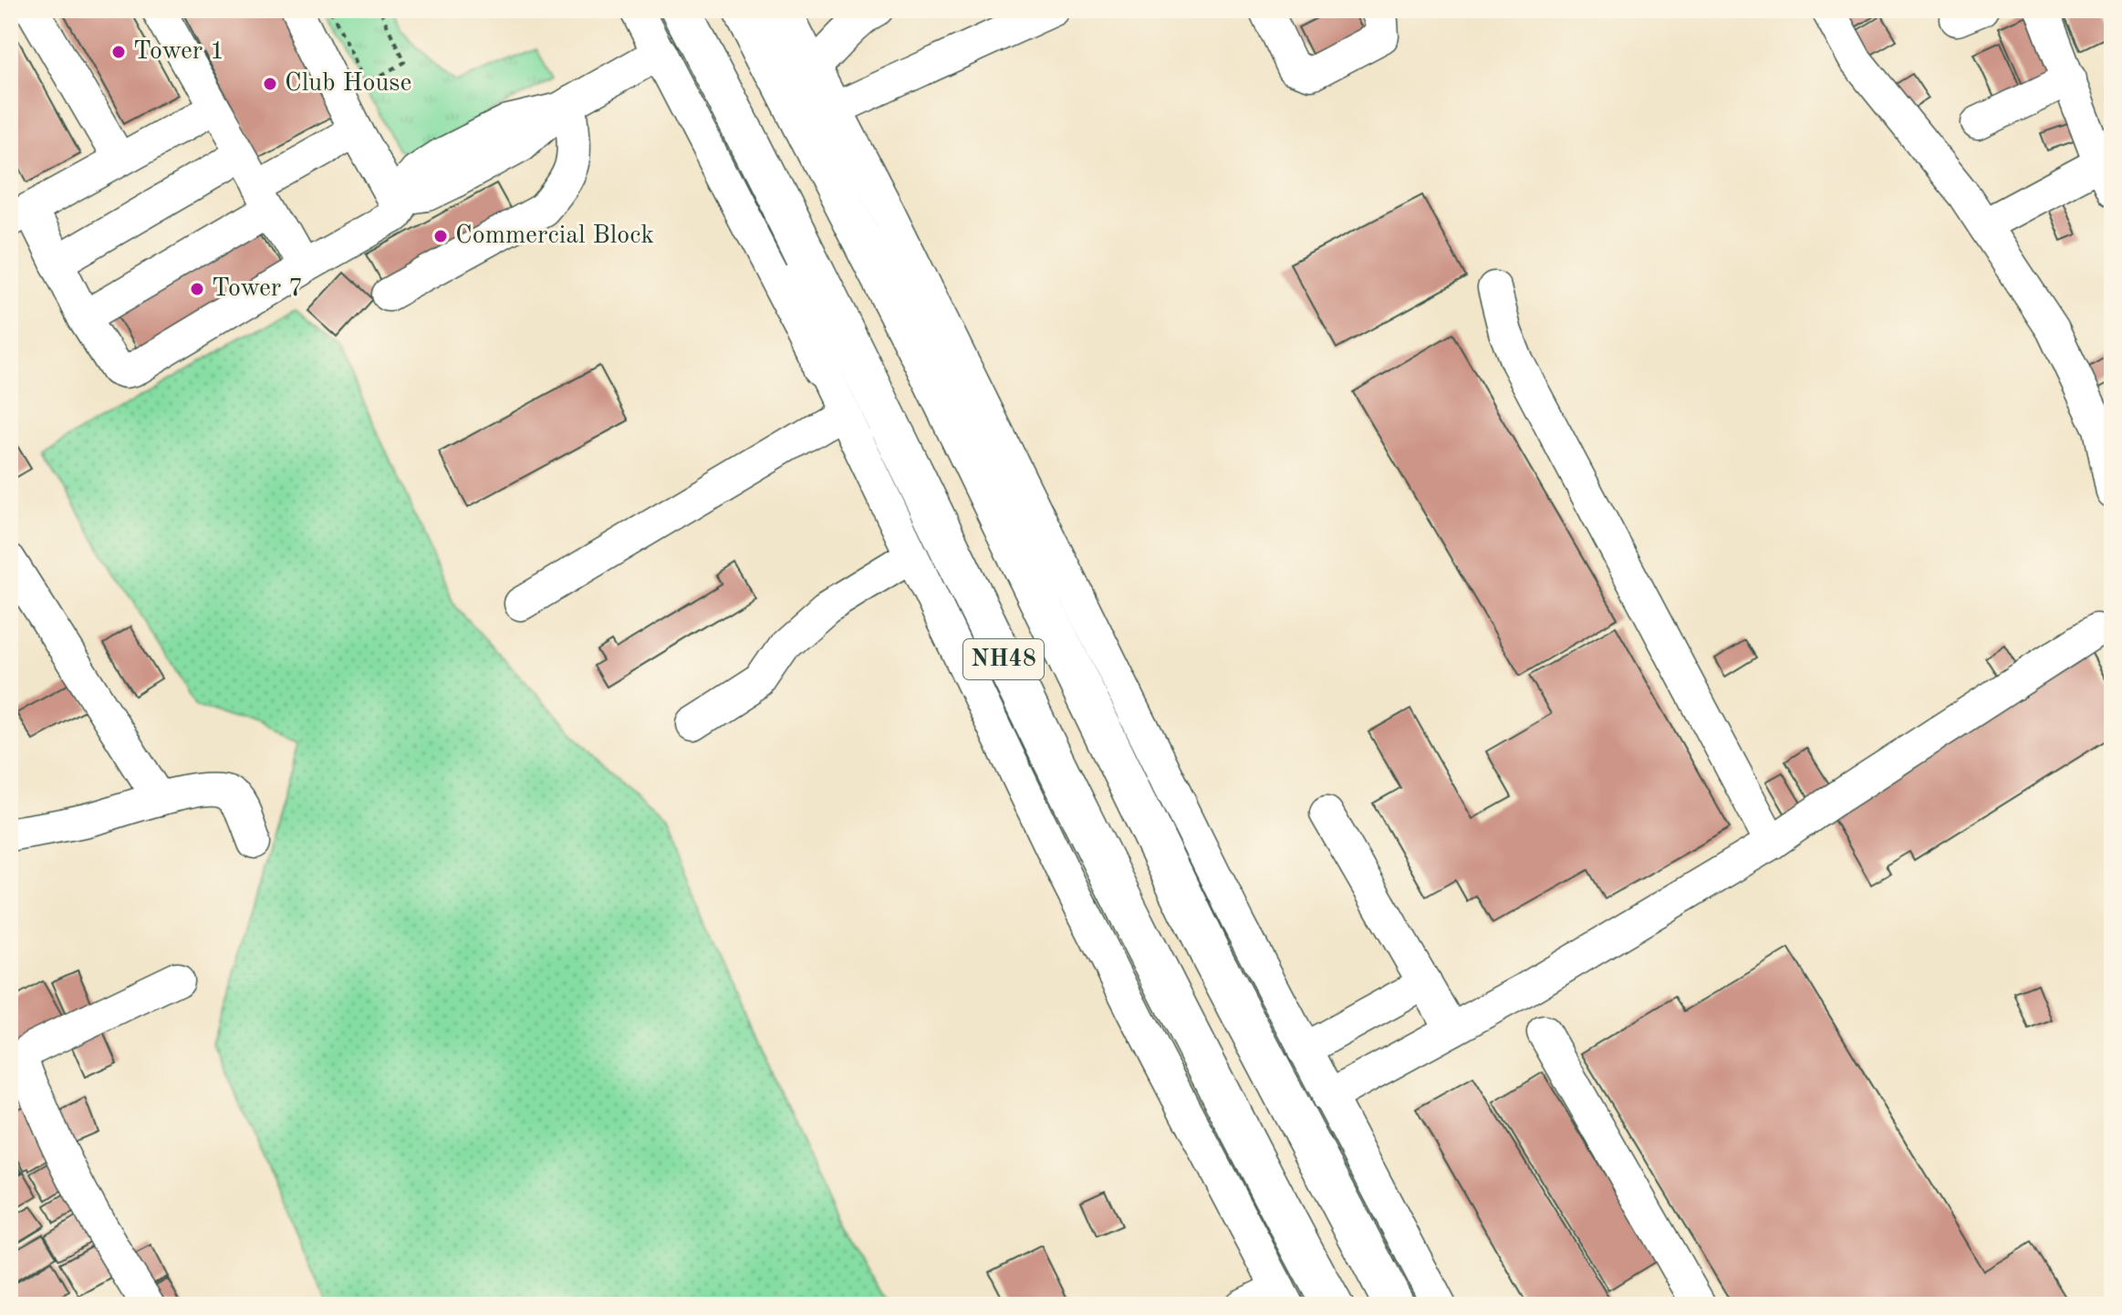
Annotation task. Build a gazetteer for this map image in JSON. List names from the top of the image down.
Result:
{
  "streets": {
    "highway": ["NH48"]
  },
  "places": [
    "Tower 1",
    "Club House",
    "Commercial Block",
    "Tower 7"
  ]
}
